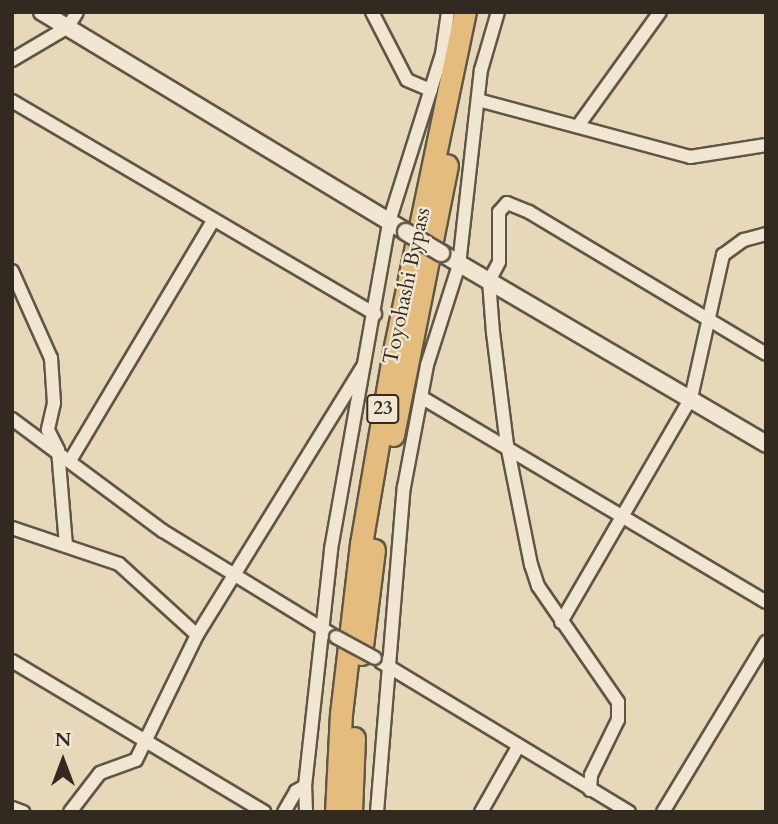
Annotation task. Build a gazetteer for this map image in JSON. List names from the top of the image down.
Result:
{
  "streets": {
    "highway": ["Toyohashi Bypass", "23"]
  },
  "north": "top"
}
